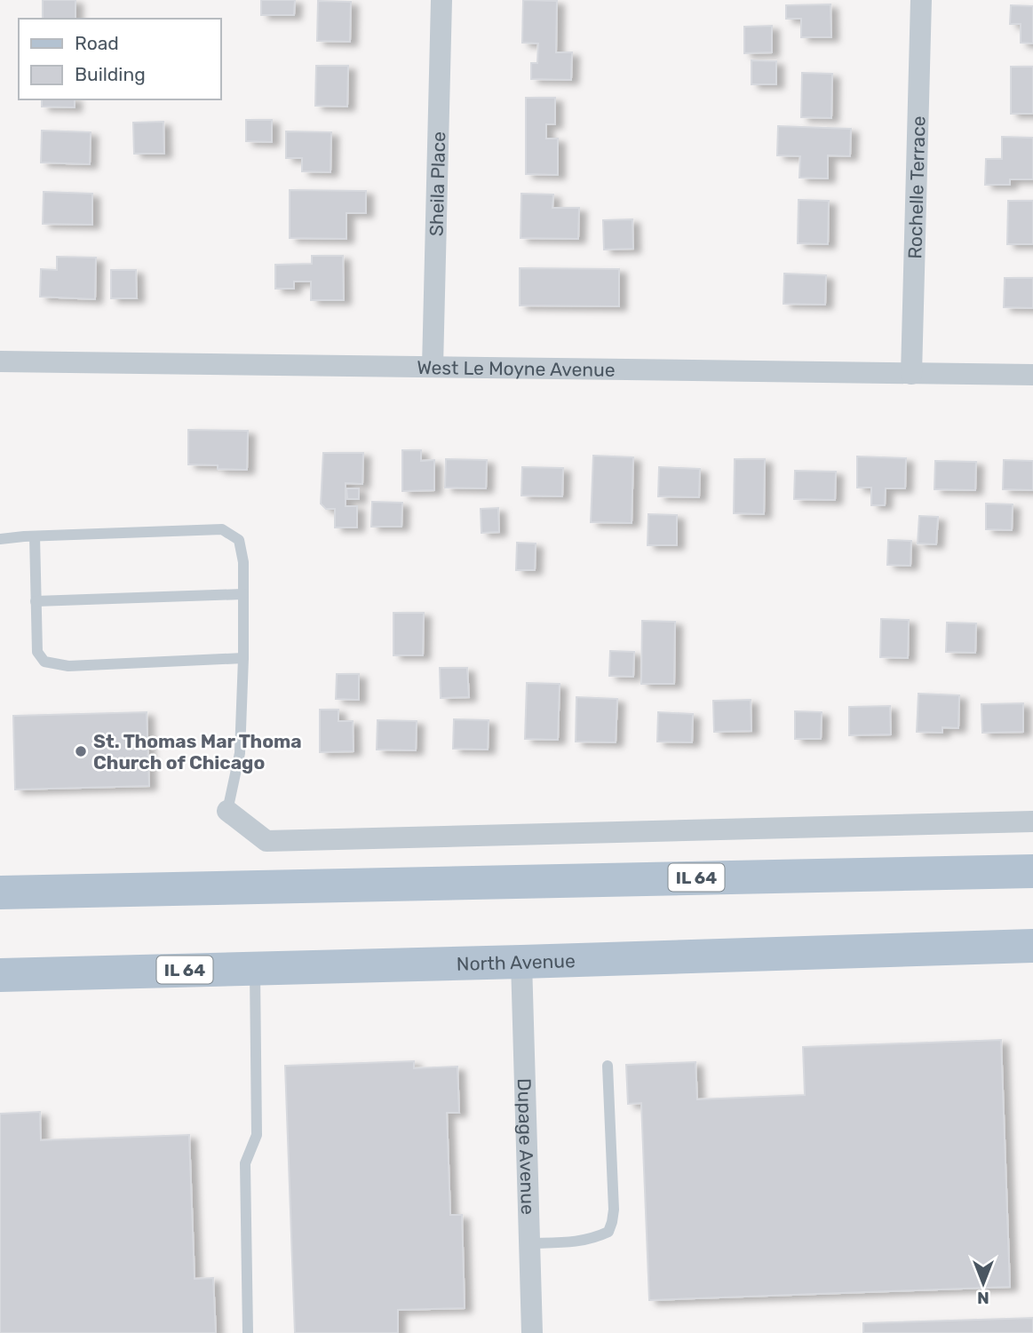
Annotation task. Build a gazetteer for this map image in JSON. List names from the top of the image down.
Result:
{
  "streets": {
    "main road": ["IL 64", "North Avenue"],
    "street": [
      "Sheila Place",
      "Rochelle Terrace",
      "West Le Moyne Avenue",
      "Dupage Avenue"
    ]
  },
  "crossings": [
    ["Sheila Place", "West Le Moyne Avenue"],
    ["Rochelle Terrace", "West Le Moyne Avenue"],
    ["North Avenue", "Dupage Avenue"]
  ],
  "places": ["St. Thomas Mar Thoma Church of Chicago"],
  "legend": ["Road", "Building"],
  "north": "bottom"
}
